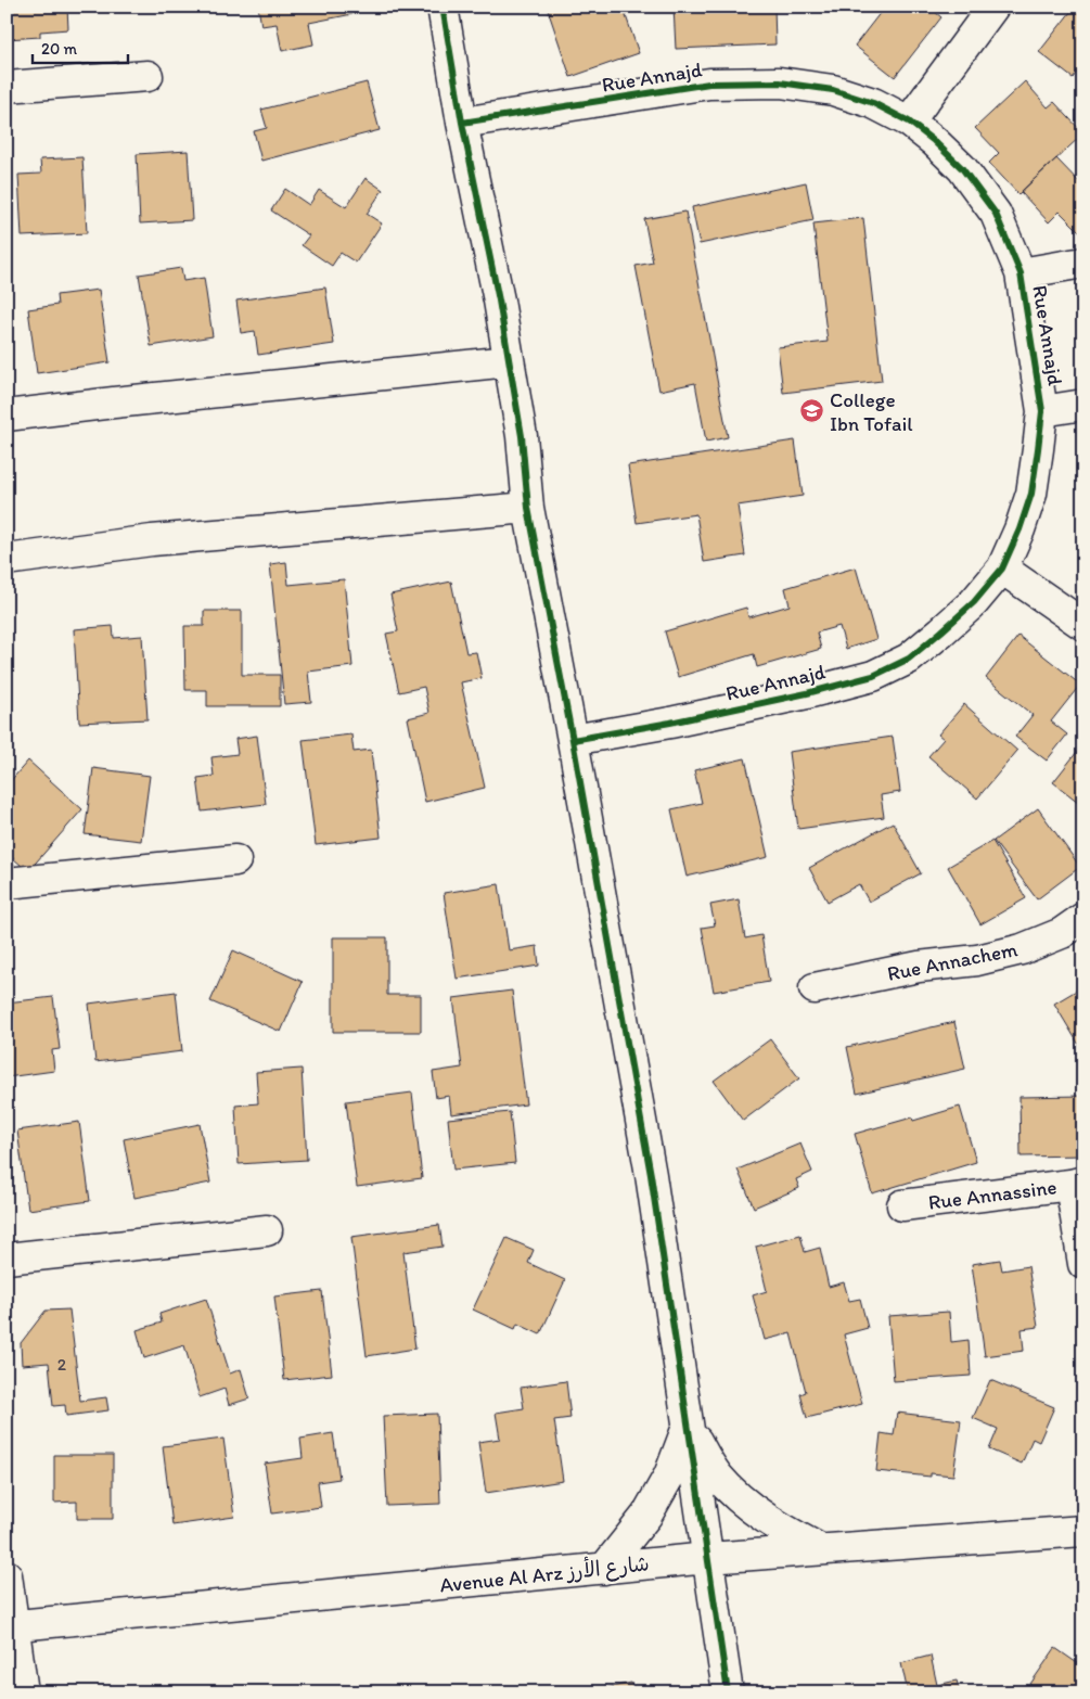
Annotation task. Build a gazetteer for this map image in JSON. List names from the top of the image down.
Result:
{
  "streets": {
    "street": [
      "Rue Annajd",
      "Rue Annachem",
      "Rue Annassine",
      "Avenue Al Arz شارع الأرز"
    ]
  },
  "places": {
    "school or university": ["College Ibn Tofail"]
  },
  "house_numbers": ["2"],
  "scale_bar": "20 m"
}
